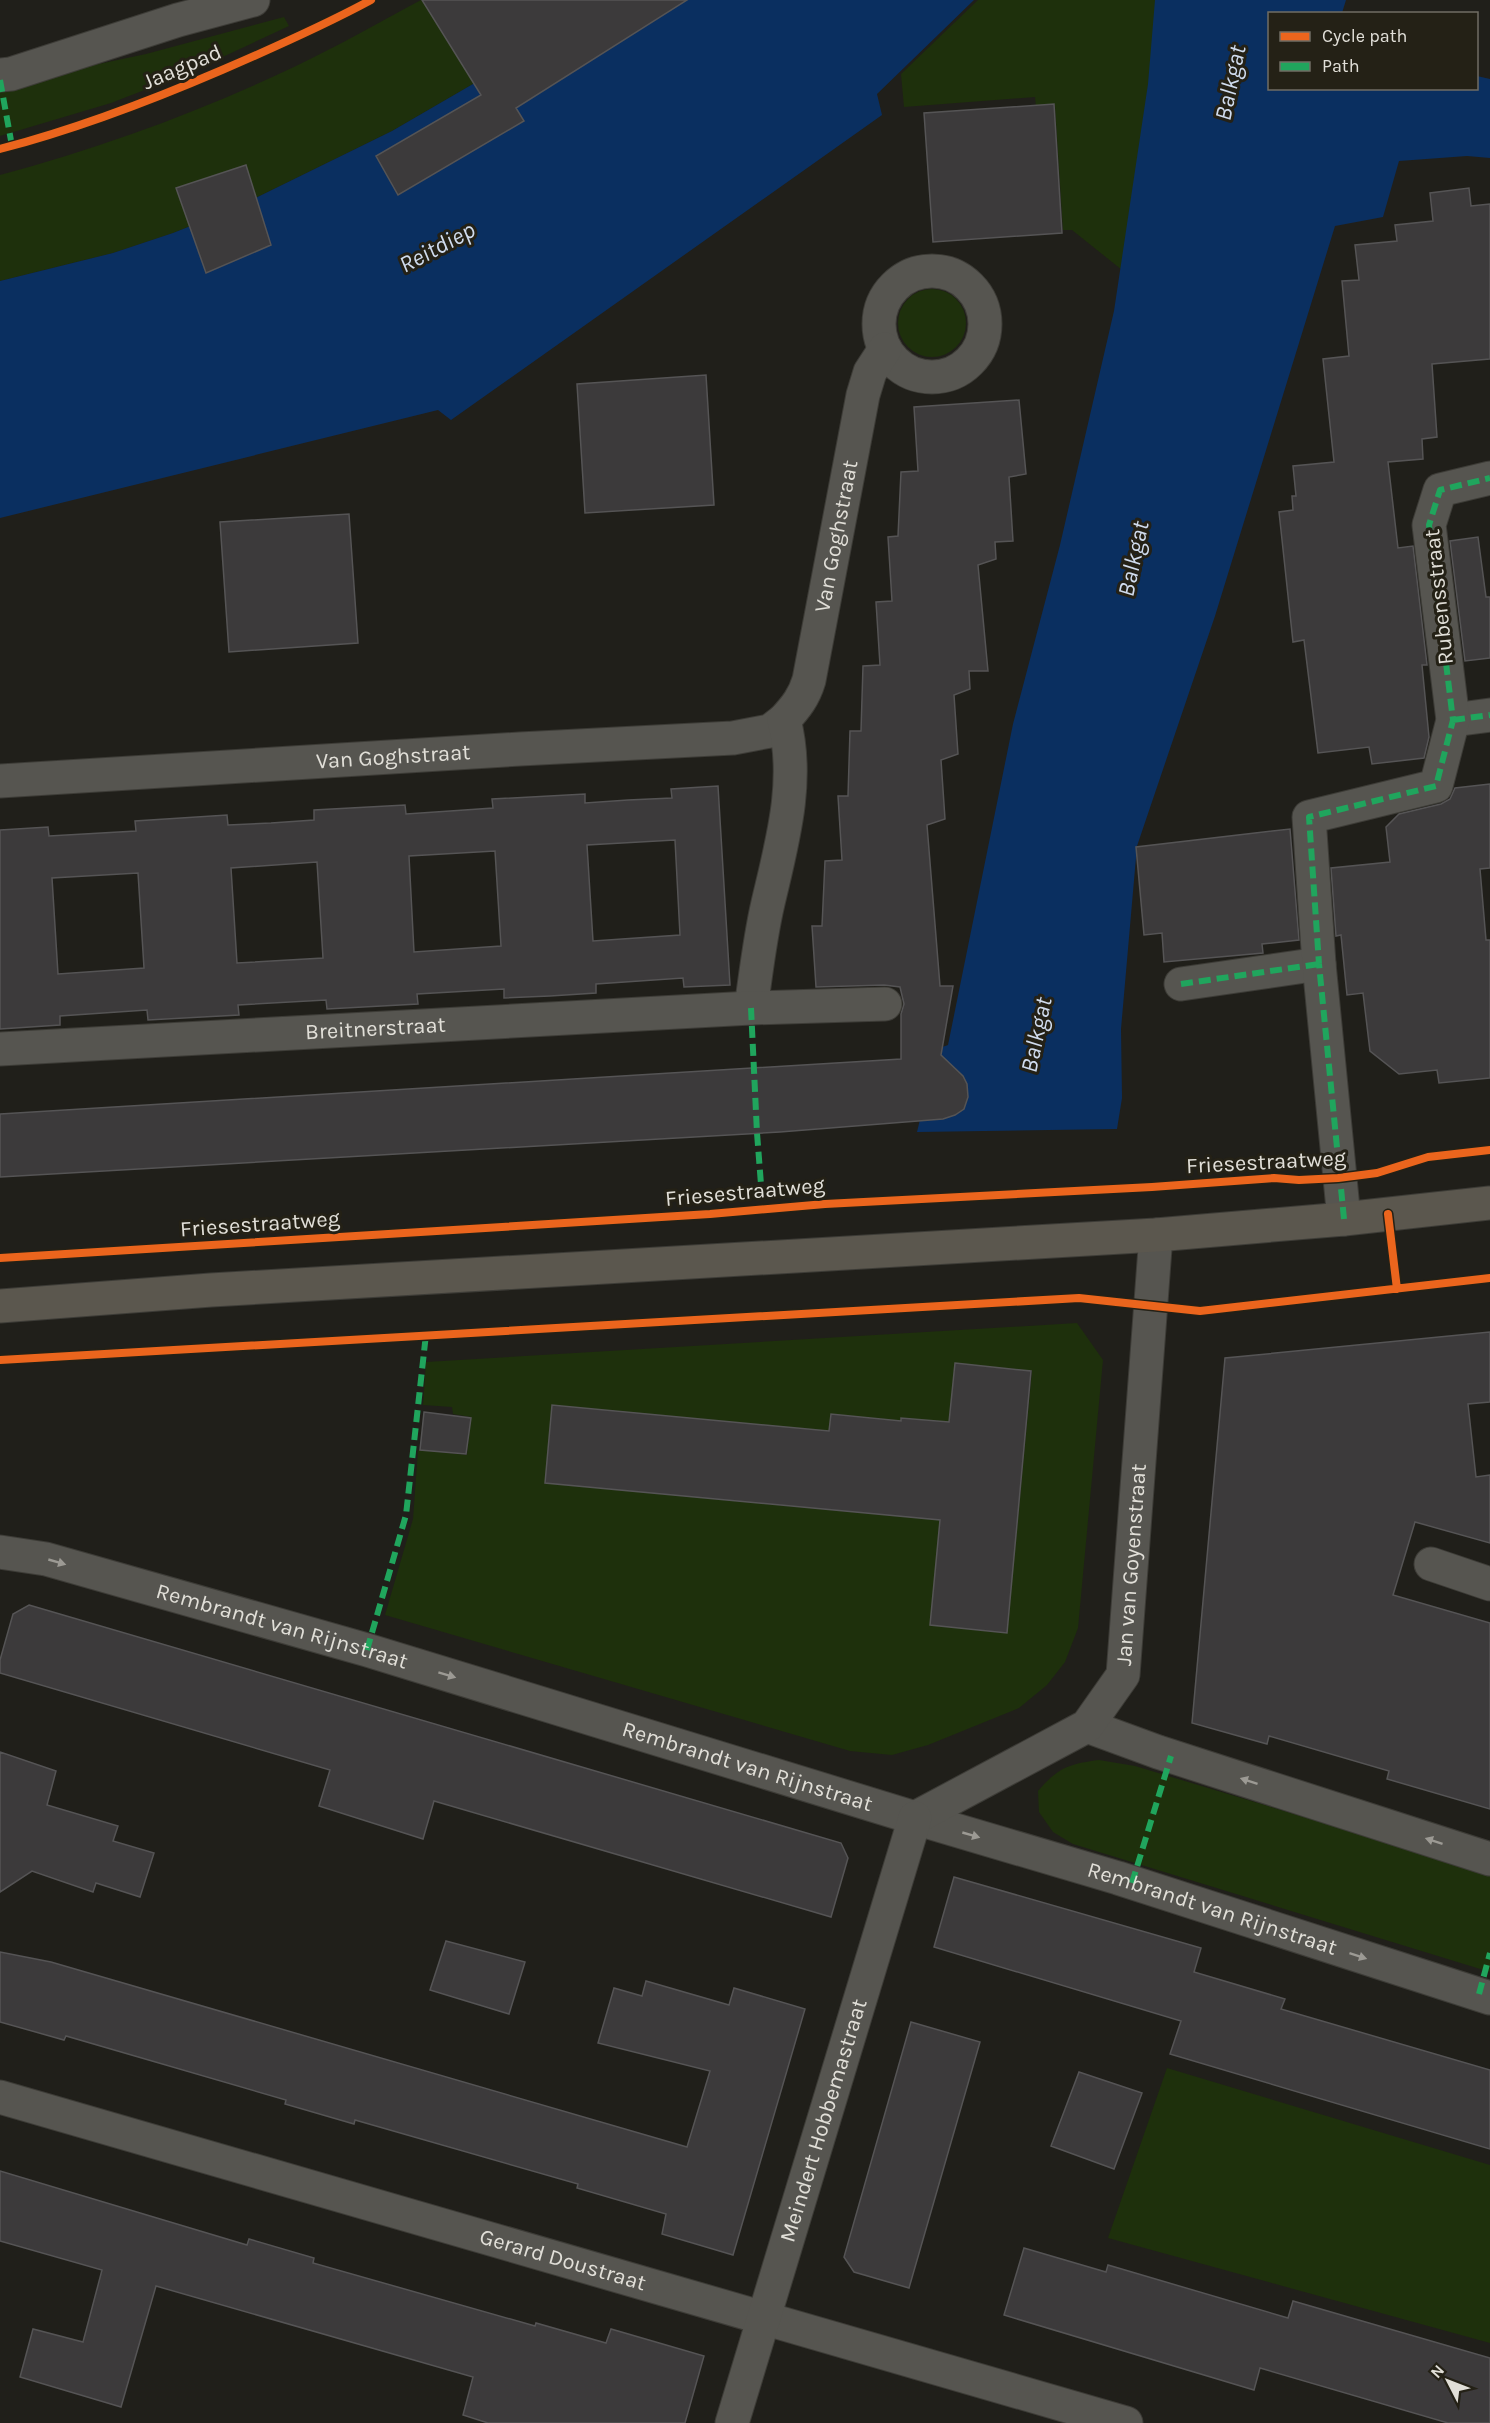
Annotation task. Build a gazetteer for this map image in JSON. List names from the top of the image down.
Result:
{
  "streets": {
    "street": [
      "Van Goghstraat",
      "Rubensstraat",
      "Breitnerstraat",
      "Jan van Goyenstraat",
      "Rembrandt van Rijnstraat",
      "Meindert Hobbemastraat",
      "Gerard Doustraat"
    ],
    "cycle path": ["Jaagpad", "Friesestraatweg"]
  },
  "crossings": [
    ["Jan van Goyenstraat", "Rembrandt van Rijnstraat"],
    ["Jan van Goyenstraat", "Meindert Hobbemastraat"],
    ["Rembrandt van Rijnstraat", "Meindert Hobbemastraat"],
    ["Meindert Hobbemastraat", "Gerard Doustraat"]
  ],
  "one_way": ["Rembrandt van Rijnstraat"],
  "water": ["Balkgat", "Reitdiep"],
  "legend": ["Cycle path", "Path"],
  "north": "top left"
}
